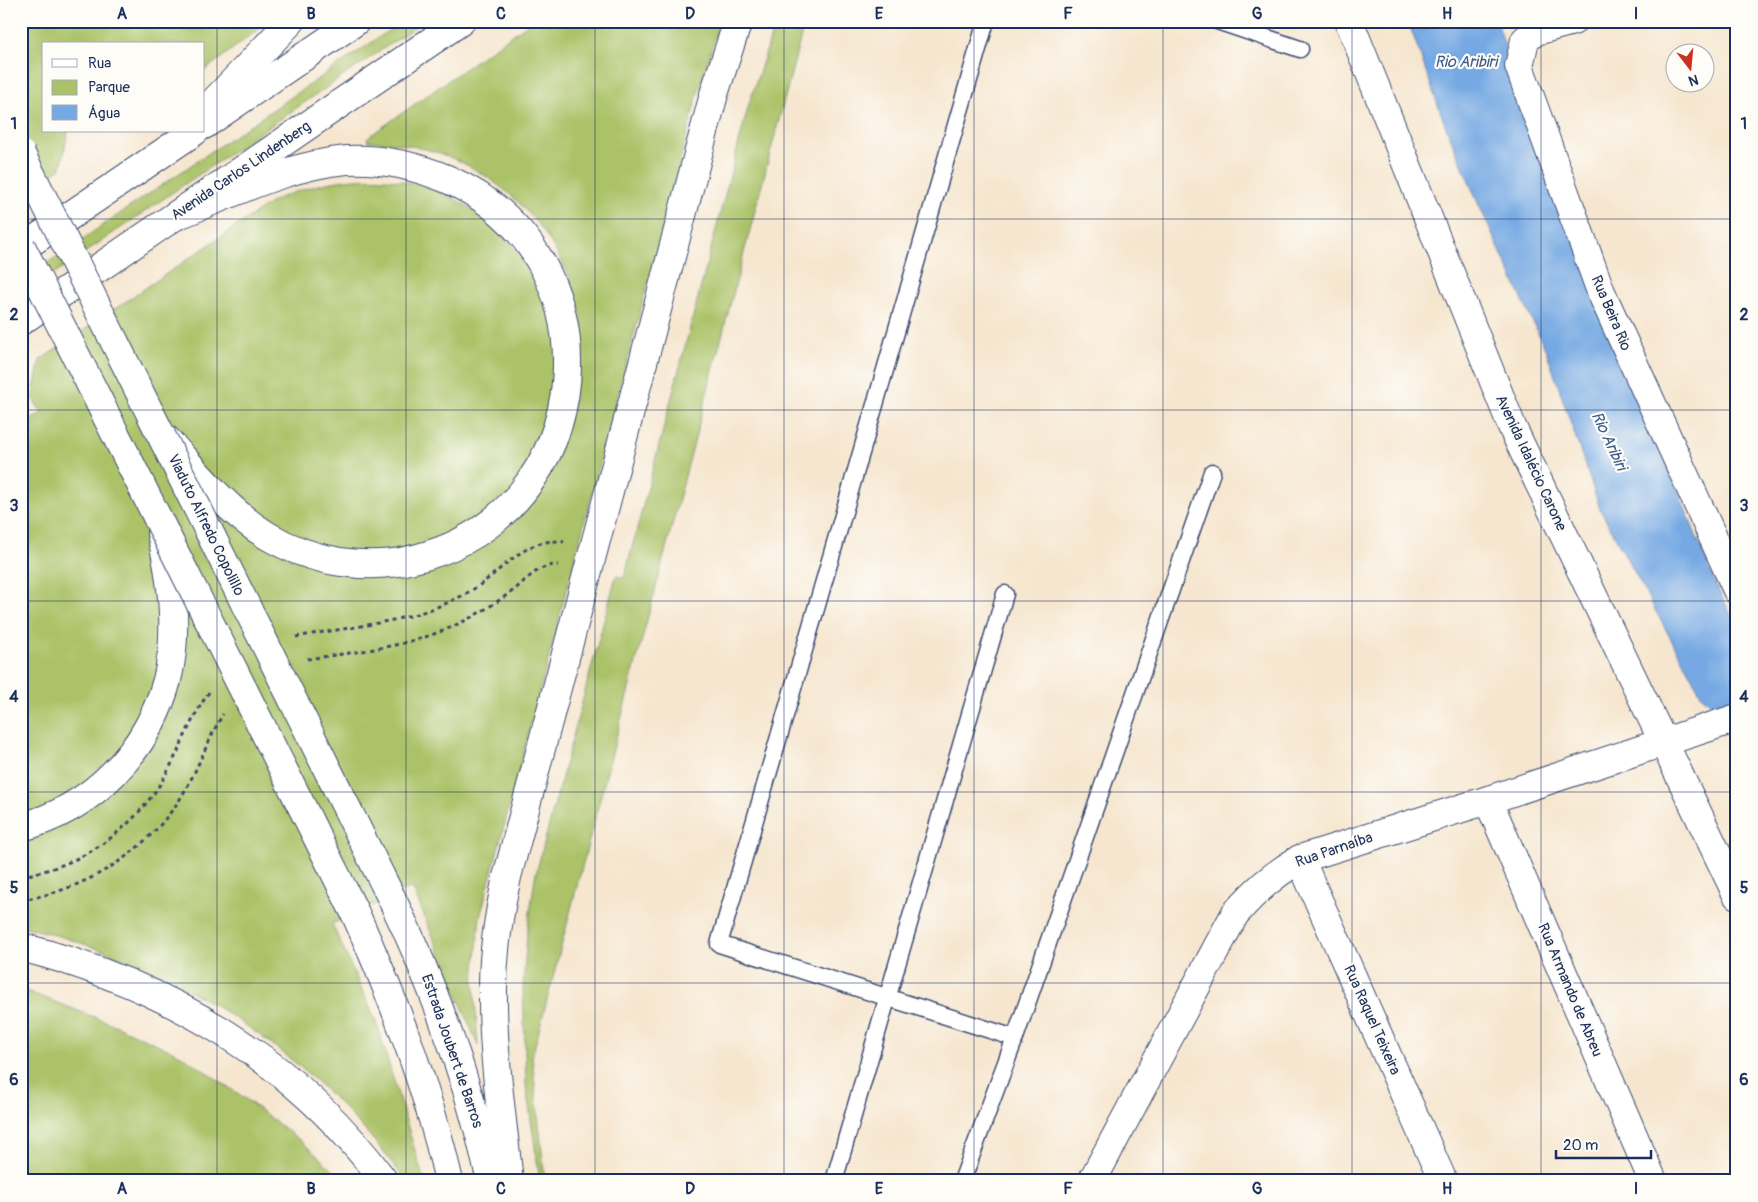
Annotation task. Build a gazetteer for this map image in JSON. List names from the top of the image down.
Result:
{
  "streets": {
    "main road": [
      "Avenida Carlos Lindenberg",
      "Rua Beira Rio",
      "Avenida Idalécio Carone",
      "Viaduto Alfredo Copolillo",
      "Rua Parnaíba",
      "Rua Armando de Abreu",
      "Rua Raquel Teixeira",
      "Estrada Joubert de Barros"
    ]
  },
  "crossings": [
    ["Avenida Idalécio Carone", "Rua Parnaíba"],
    ["Viaduto Alfredo Copolillo", "Estrada Joubert de Barros"],
    ["Rua Parnaíba", "Rua Armando de Abreu"],
    ["Rua Parnaíba", "Rua Raquel Teixeira"]
  ],
  "water": ["Rio Aribiri"],
  "legend": ["Rua", "Parque", "Água"],
  "scale_bar": "20 m",
  "north": "bottom",
  "grid": {
    "columns": [
      "A",
      "B",
      "C",
      "D",
      "E",
      "F",
      "G",
      "H",
      "I"
    ],
    "rows": [
      "1",
      "2",
      "3",
      "4",
      "5",
      "6"
    ]
  }
}
